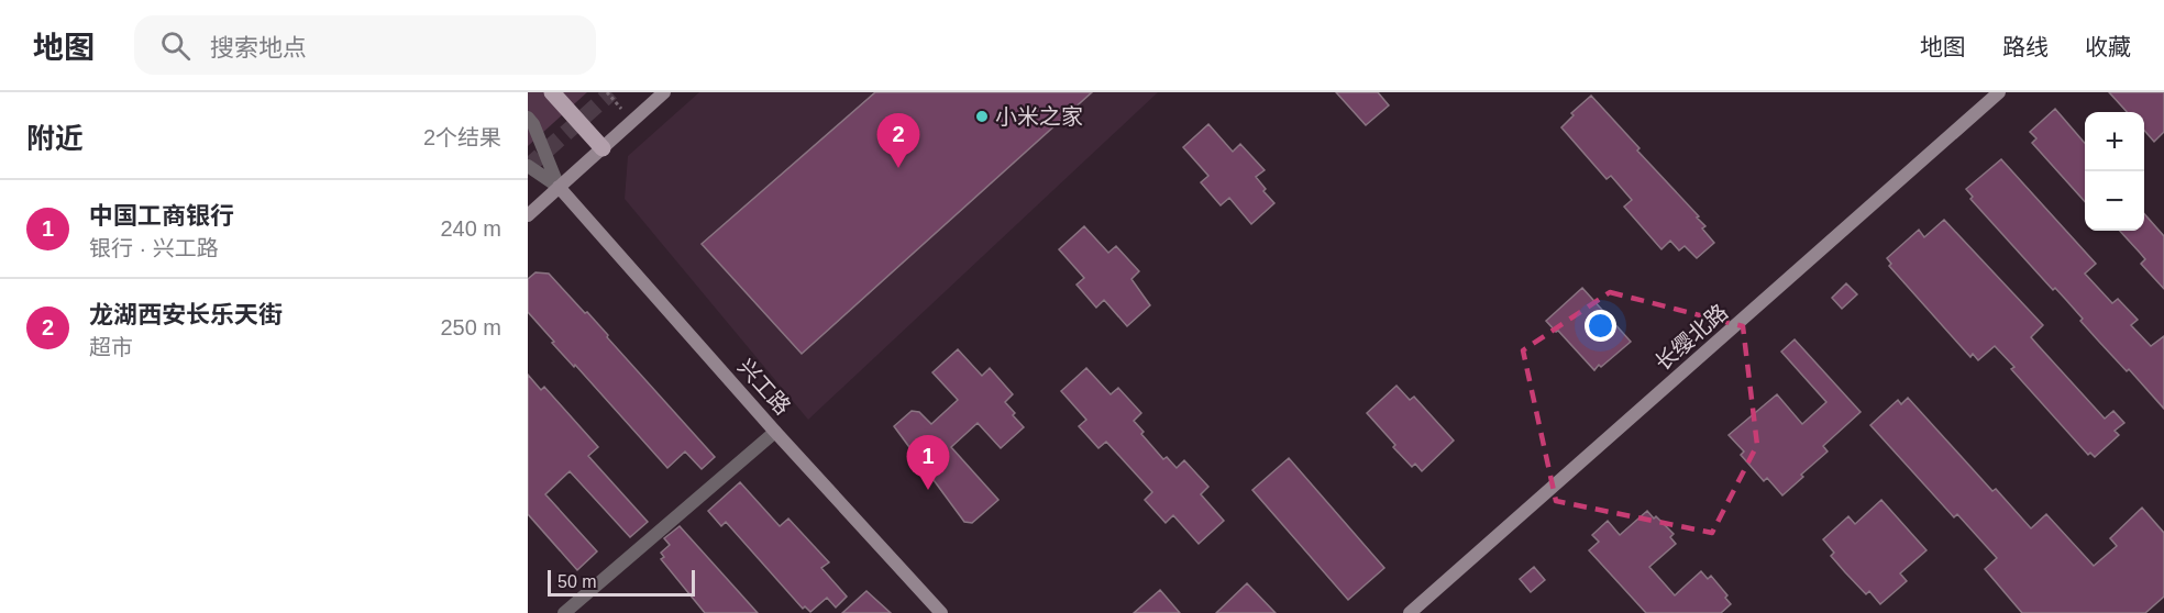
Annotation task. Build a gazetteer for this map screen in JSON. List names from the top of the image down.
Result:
{
  "streets": {
    "street": ["长缨北路", "兴工路"]
  },
  "places": ["小米之家"],
  "scale_bar": "50 m",
  "page": {
    "header": "地图",
    "search": "搜索地点",
    "nav": ["地图", "路线", "收藏"],
    "heading": ["附近", "2个结果"],
    "map_buttons": ["+", "−"],
    "pins": ["2", "1"],
    "list": [
      {
        "mark": "1",
        "name": "中国工商银行",
        "note": "银行 · 兴工路",
        "value": "240 m"
      },
      {
        "mark": "2",
        "name": "龙湖西安长乐天街",
        "note": "超市",
        "value": "250 m"
      }
    ],
    "scale": "50 m"
  }
}
